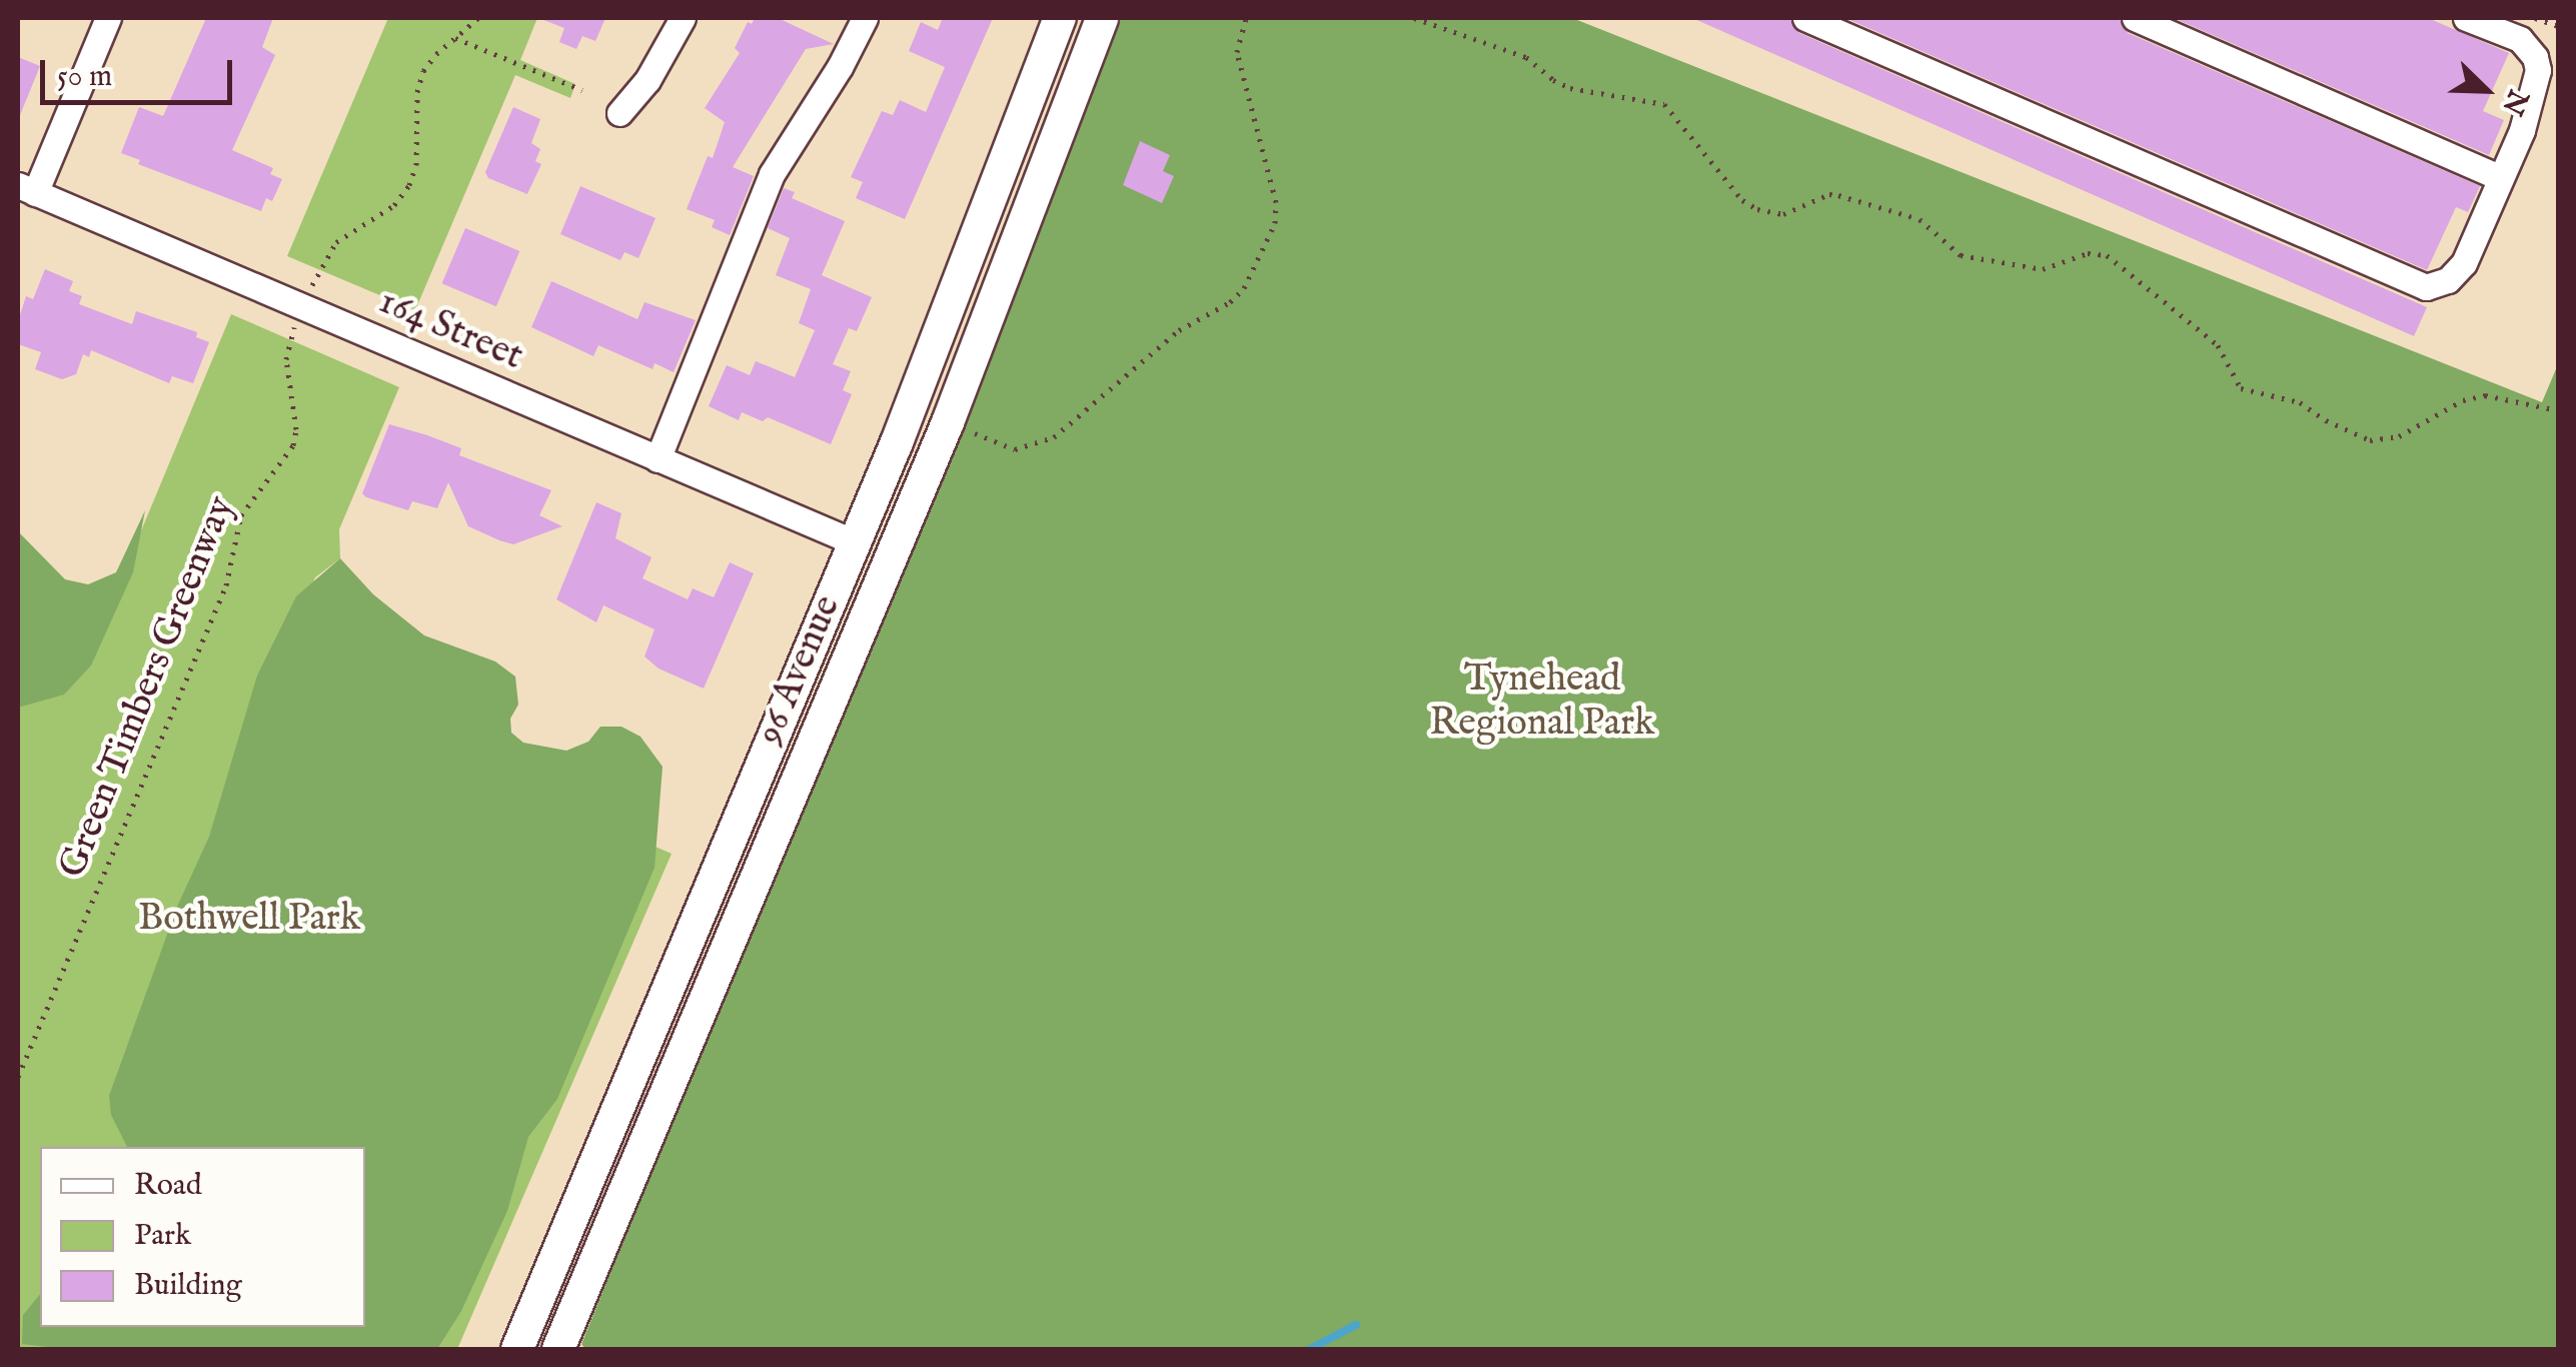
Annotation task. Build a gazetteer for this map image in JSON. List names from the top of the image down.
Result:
{
  "streets": {
    "main road": ["96 Avenue"],
    "street": ["164 Street"],
    "path": ["Green Timbers Greenway"]
  },
  "crossings": [
    ["164 Street", "96 Avenue"]
  ],
  "parks": ["Tynehead Regional Park", "Bothwell Park"],
  "legend": ["Road", "Park", "Building"],
  "scale_bar": "50 m",
  "north": "bottom right"
}
